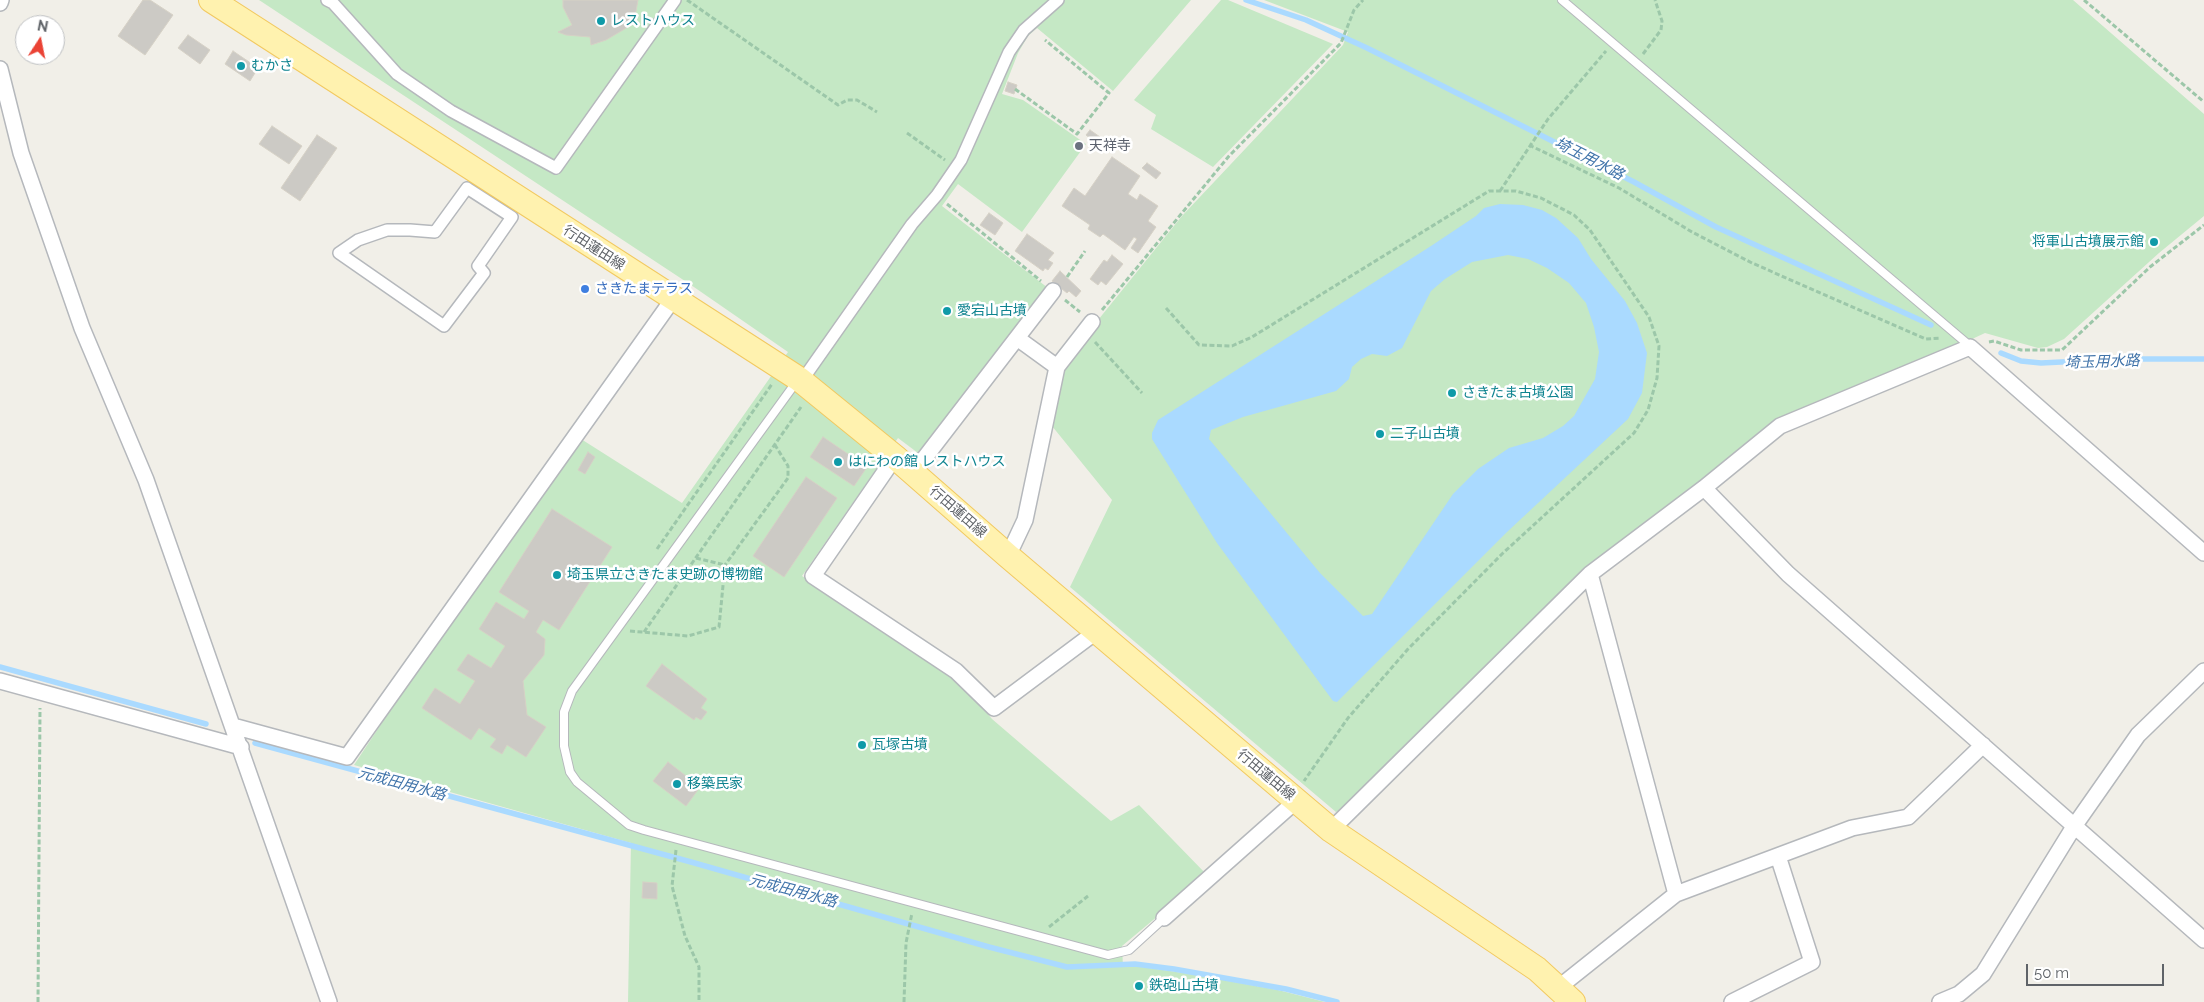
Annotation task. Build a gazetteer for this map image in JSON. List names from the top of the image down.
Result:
{
  "streets": {
    "main road": ["行田蓮田線"]
  },
  "water": ["埼玉用水路", "元成田用水路"],
  "places": [
    "レストハウス",
    "むかさ",
    "天祥寺",
    "将軍山古墳展示館",
    "さきたまテラス",
    "愛宕山古墳",
    "さきたま古墳公園",
    "二子山古墳",
    "はにわの館 レストハウス",
    "埼玉県立さきたま史跡の博物館",
    "瓦塚古墳",
    "移築民家",
    "鉄砲山古墳"
  ],
  "scale_bar": "50 m",
  "north": "top"
}
